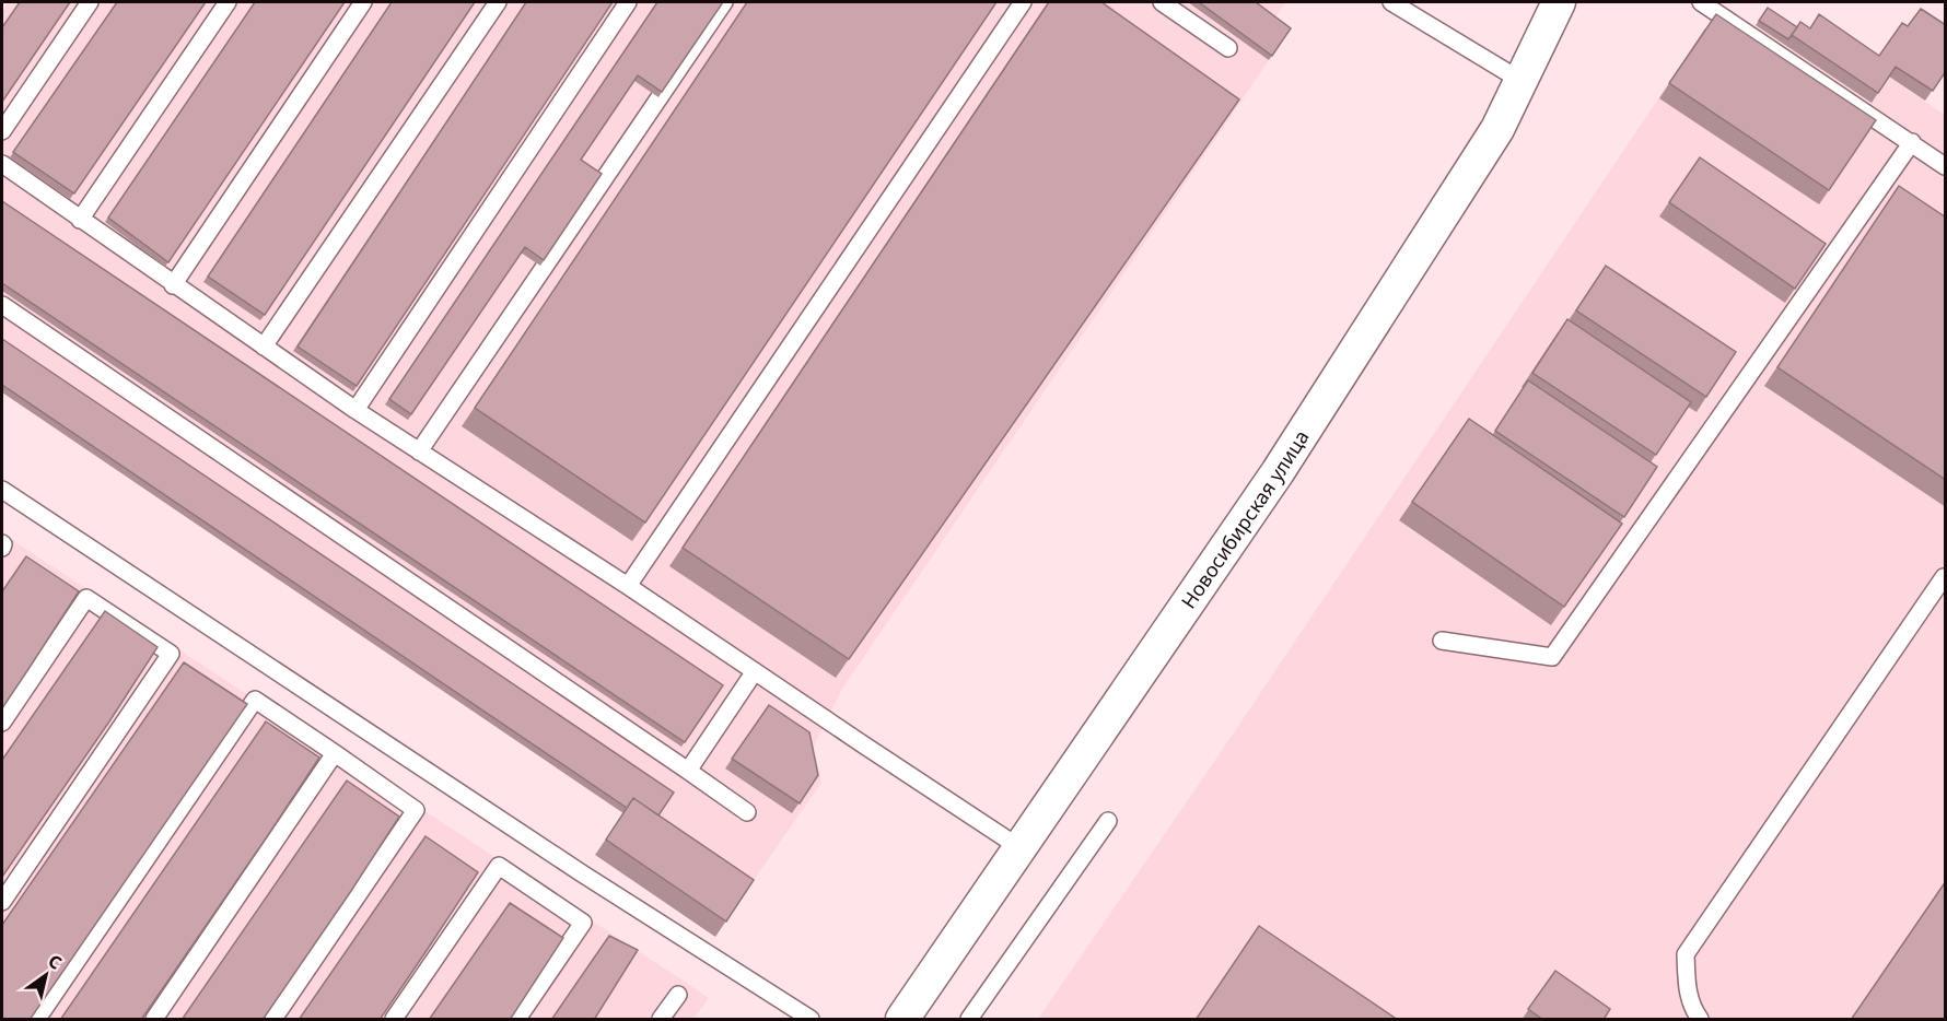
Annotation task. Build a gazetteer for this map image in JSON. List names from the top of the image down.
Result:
{
  "streets": {
    "street": ["Новосибирская улица"]
  },
  "north": "top right"
}
